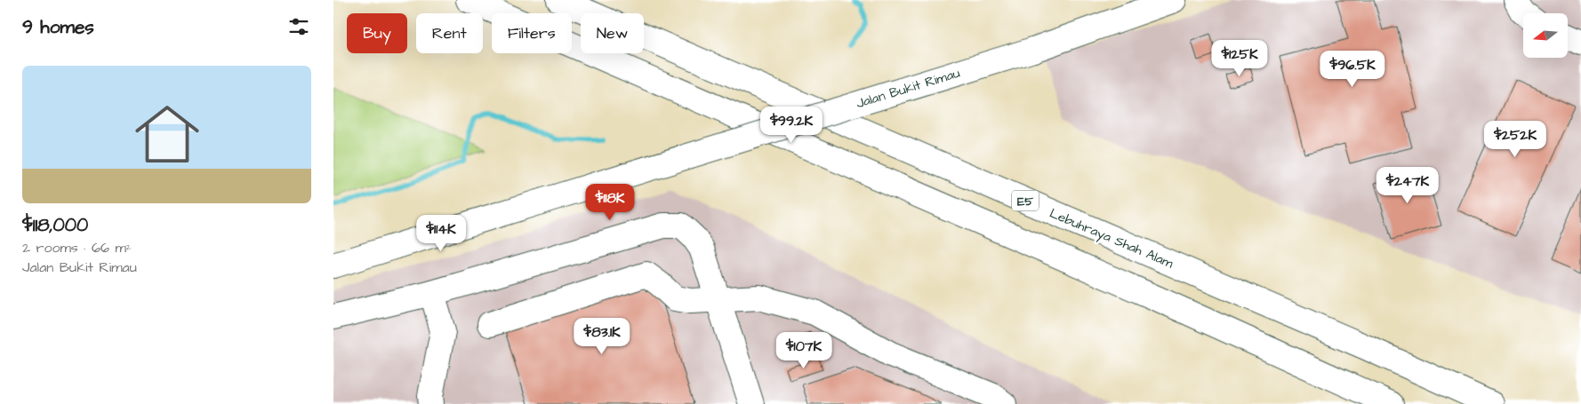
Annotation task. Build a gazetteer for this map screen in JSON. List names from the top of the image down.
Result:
{
  "streets": {
    "main road": ["Jalan Bukit Rimau", "E5", "Lebuhraya Shah Alam"]
  },
  "north": "left",
  "page": {
    "heading": "9 homes",
    "chip": [
      "Buy",
      "Rent",
      "Filters",
      "New"
    ],
    "price": [
      "$125K",
      "$96.5K",
      "$99.2K",
      "$252K",
      "$247K",
      "$118K",
      "$114K",
      "$83.1K",
      "$107K"
    ],
    "list": [
      {
        "name": "$118,000",
        "note": "2 rooms · 66 m² · Jalan Bukit Rimau"
      }
    ]
  }
}
